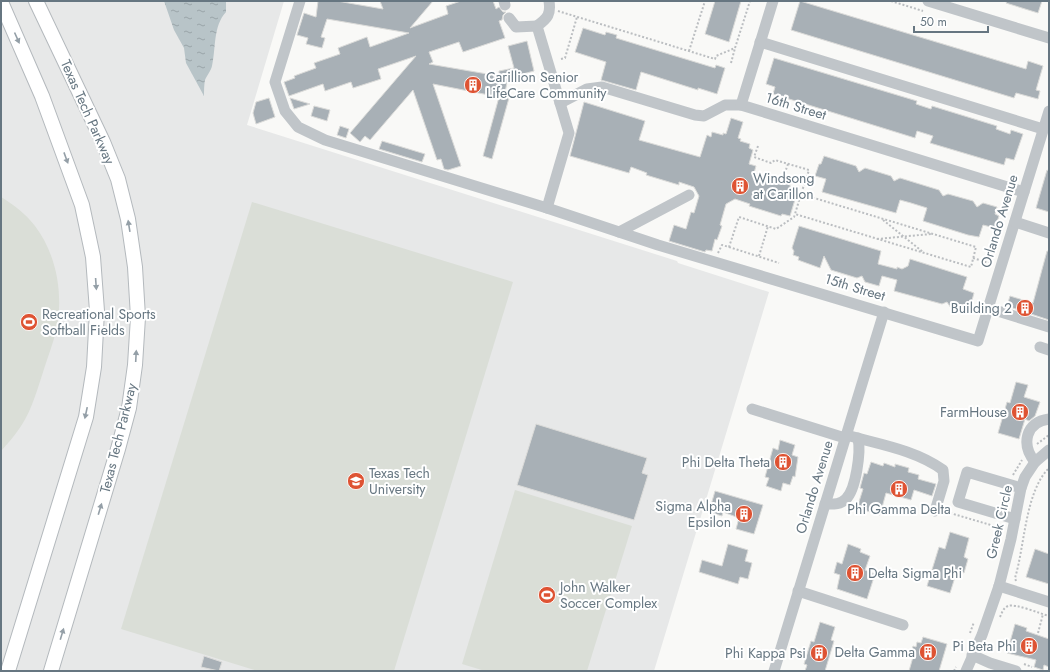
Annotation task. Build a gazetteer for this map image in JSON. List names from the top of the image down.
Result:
{
  "streets": {
    "main road": ["Texas Tech Parkway"],
    "street": [
      "16th Street",
      "Orlando Avenue",
      "15th Street",
      "Greek Circle"
    ]
  },
  "crossings": [
    ["16th Street", "Orlando Avenue"],
    ["Orlando Avenue", "15th Street"]
  ],
  "places": {
    "building": [
      "Carillion Senior LifeCare Community",
      "Windsong at Carillon",
      "Building 2",
      "FarmHouse",
      "Phi Delta Theta",
      "Phi Gamma Delta",
      "Sigma Alpha Epsilon",
      "Delta Sigma Phi",
      "Pi Beta Phi",
      "Delta Gamma",
      "Phi Kappa Psi"
    ],
    "sports": ["Recreational Sports Softball Fields", "John Walker Soccer Complex"],
    "school or university": ["Texas Tech University"]
  },
  "scale_bar": "50 m"
}
